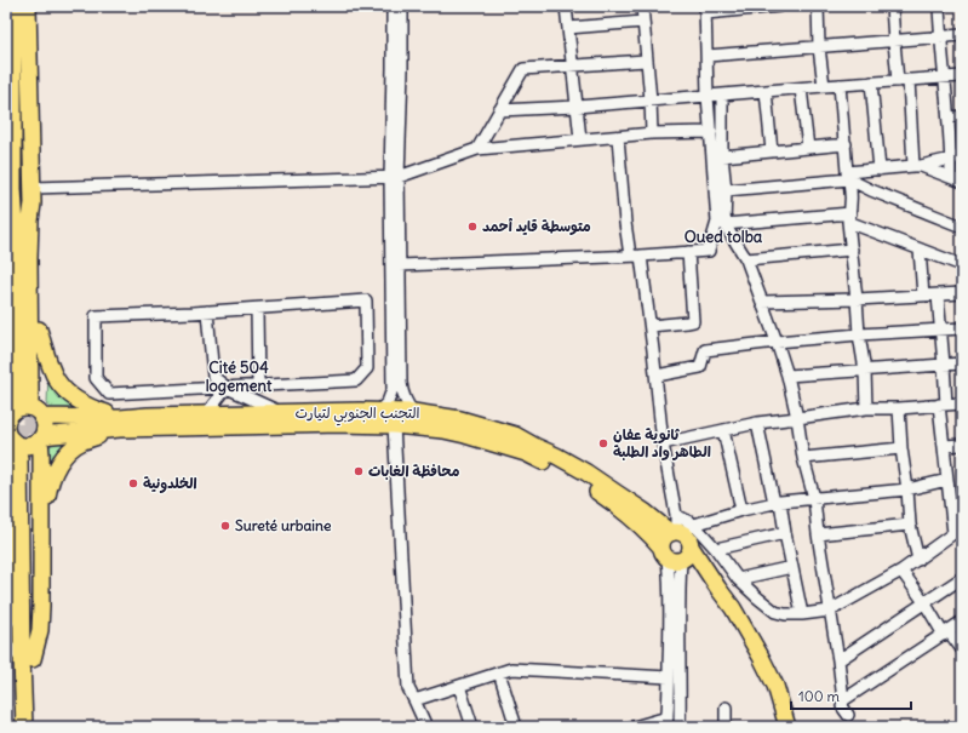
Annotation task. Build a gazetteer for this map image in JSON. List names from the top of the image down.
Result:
{
  "streets": {
    "highway": ["التجنب الجنوبي لتيارت"]
  },
  "districts": ["Oued tolba", "Cité 504 logement"],
  "places": [
    "متوسطة قايد أحمد",
    "ثانوية عفان الطاهر واد الطلبة",
    "محافظة الغابات",
    "الخلدونية",
    "Sureté urbaine"
  ],
  "scale_bar": "100 m"
}
